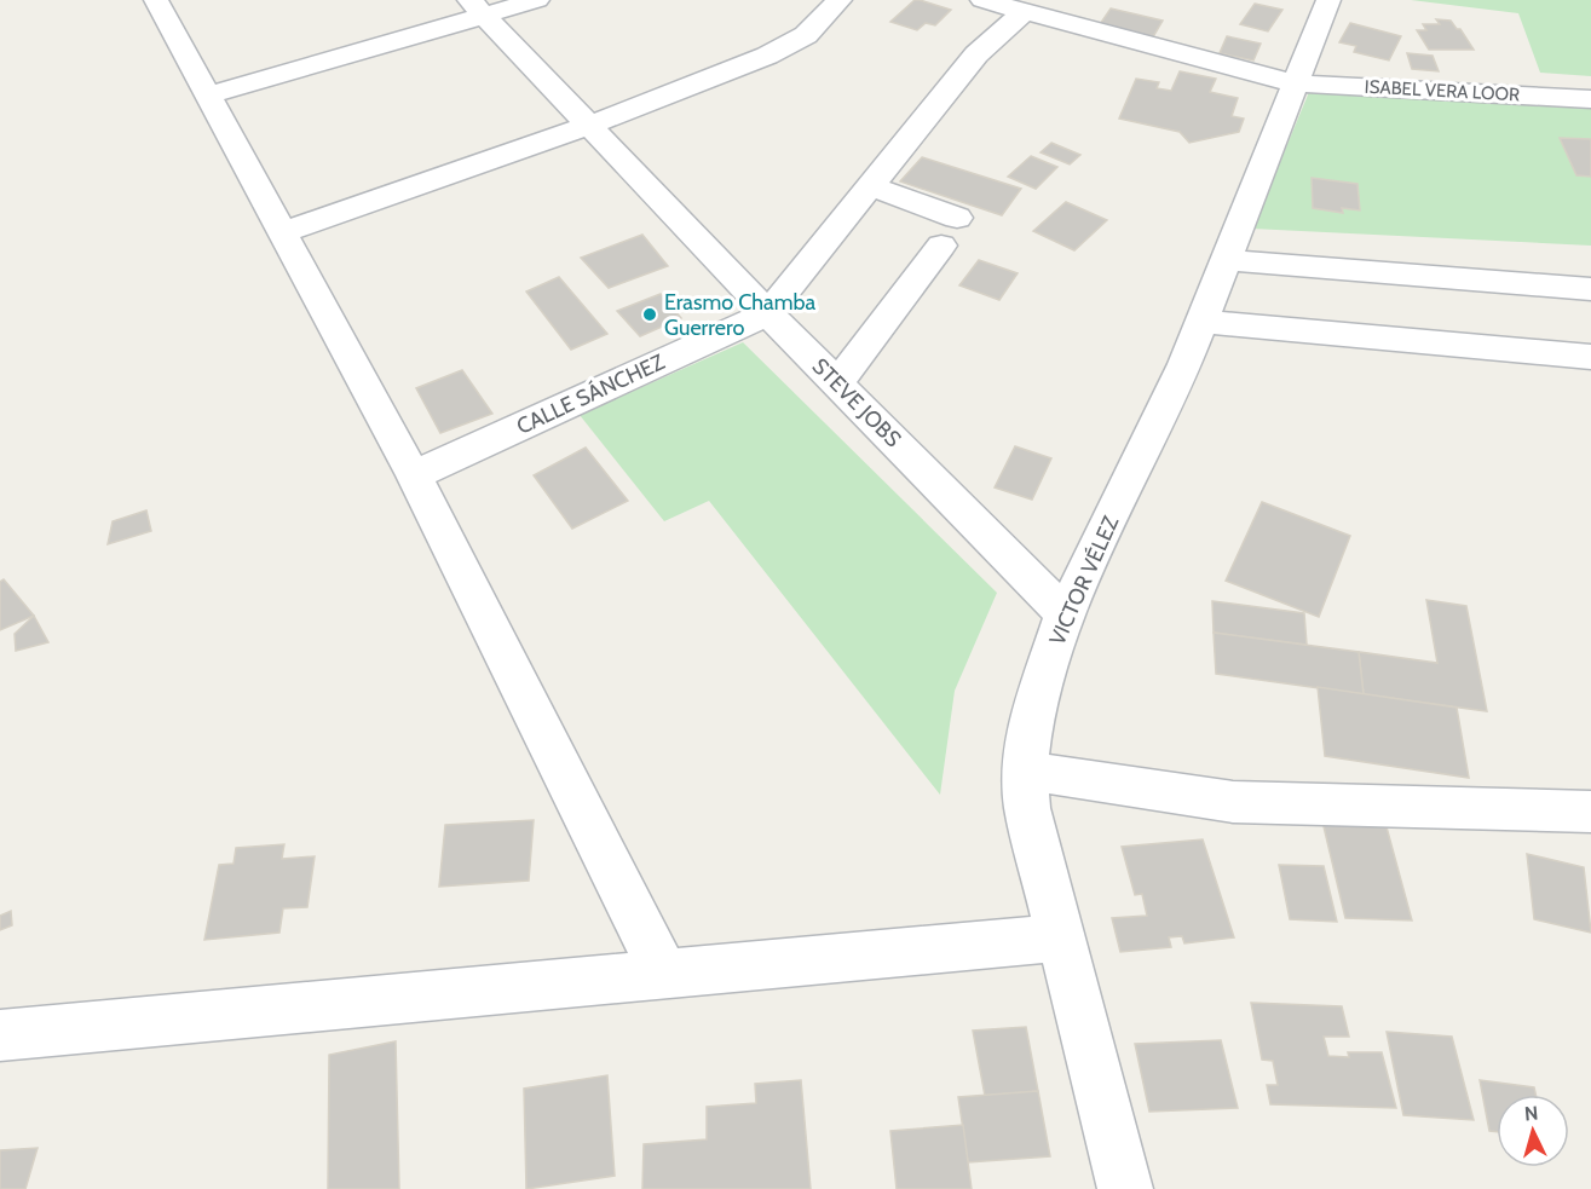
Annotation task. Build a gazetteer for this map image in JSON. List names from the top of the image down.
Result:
{
  "streets": {
    "street": [
      "ISABEL VERA LOOR",
      "CALLE SÁNCHEZ",
      "STEVE JOBS",
      "VICTOR VÉLEZ"
    ]
  },
  "crossings": [
    ["ISABEL VERA LOOR", "VICTOR VÉLEZ"],
    ["CALLE SÁNCHEZ", "STEVE JOBS"],
    ["STEVE JOBS", "VICTOR VÉLEZ"]
  ],
  "places": ["Erasmo Chamba Guerrero"],
  "north": "top"
}
